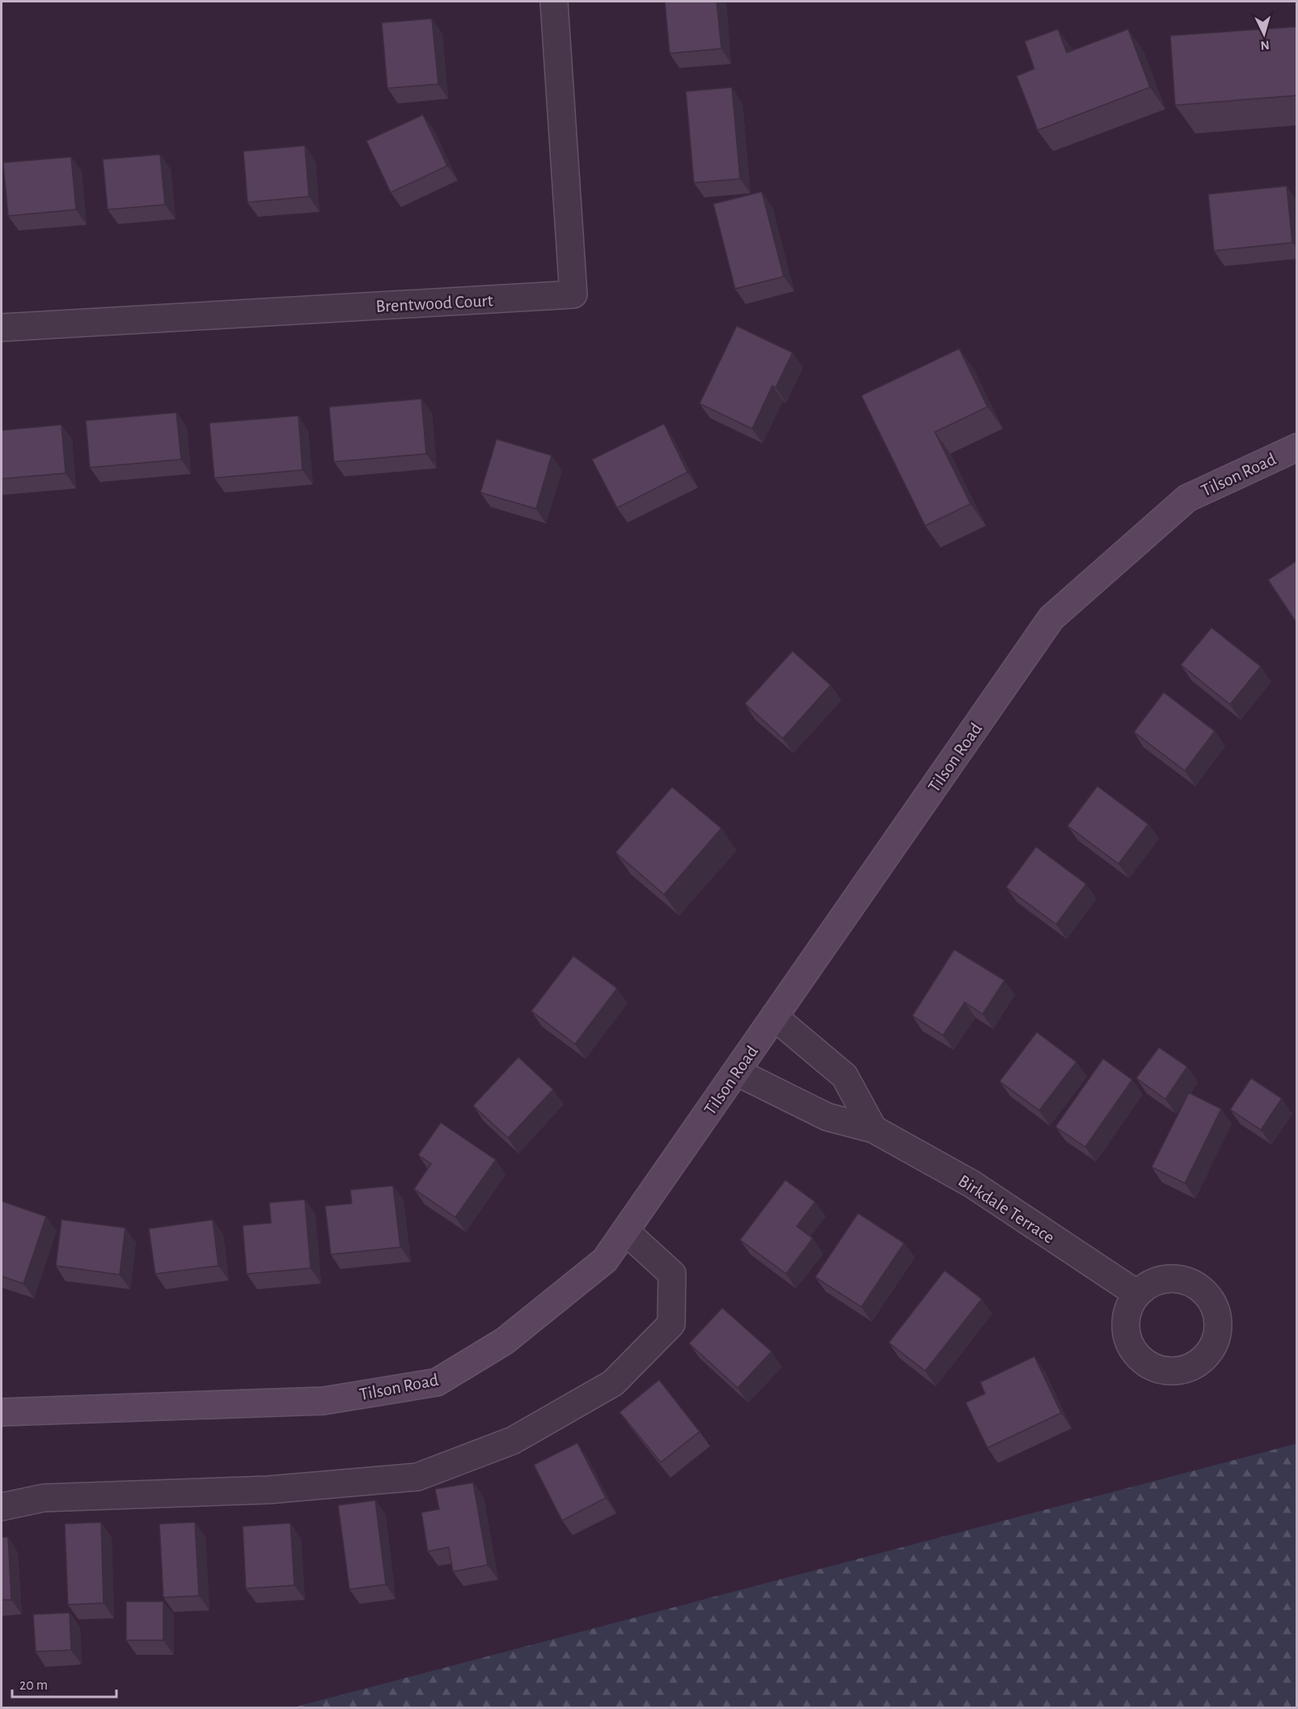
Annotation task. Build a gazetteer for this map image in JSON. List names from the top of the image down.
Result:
{
  "streets": {
    "street": ["Brentwood Court", "Tilson Road", "Birkdale Terrace"]
  },
  "crossings": [
    ["Tilson Road", "Birkdale Terrace"]
  ],
  "scale_bar": "20 m",
  "north": "bottom"
}
